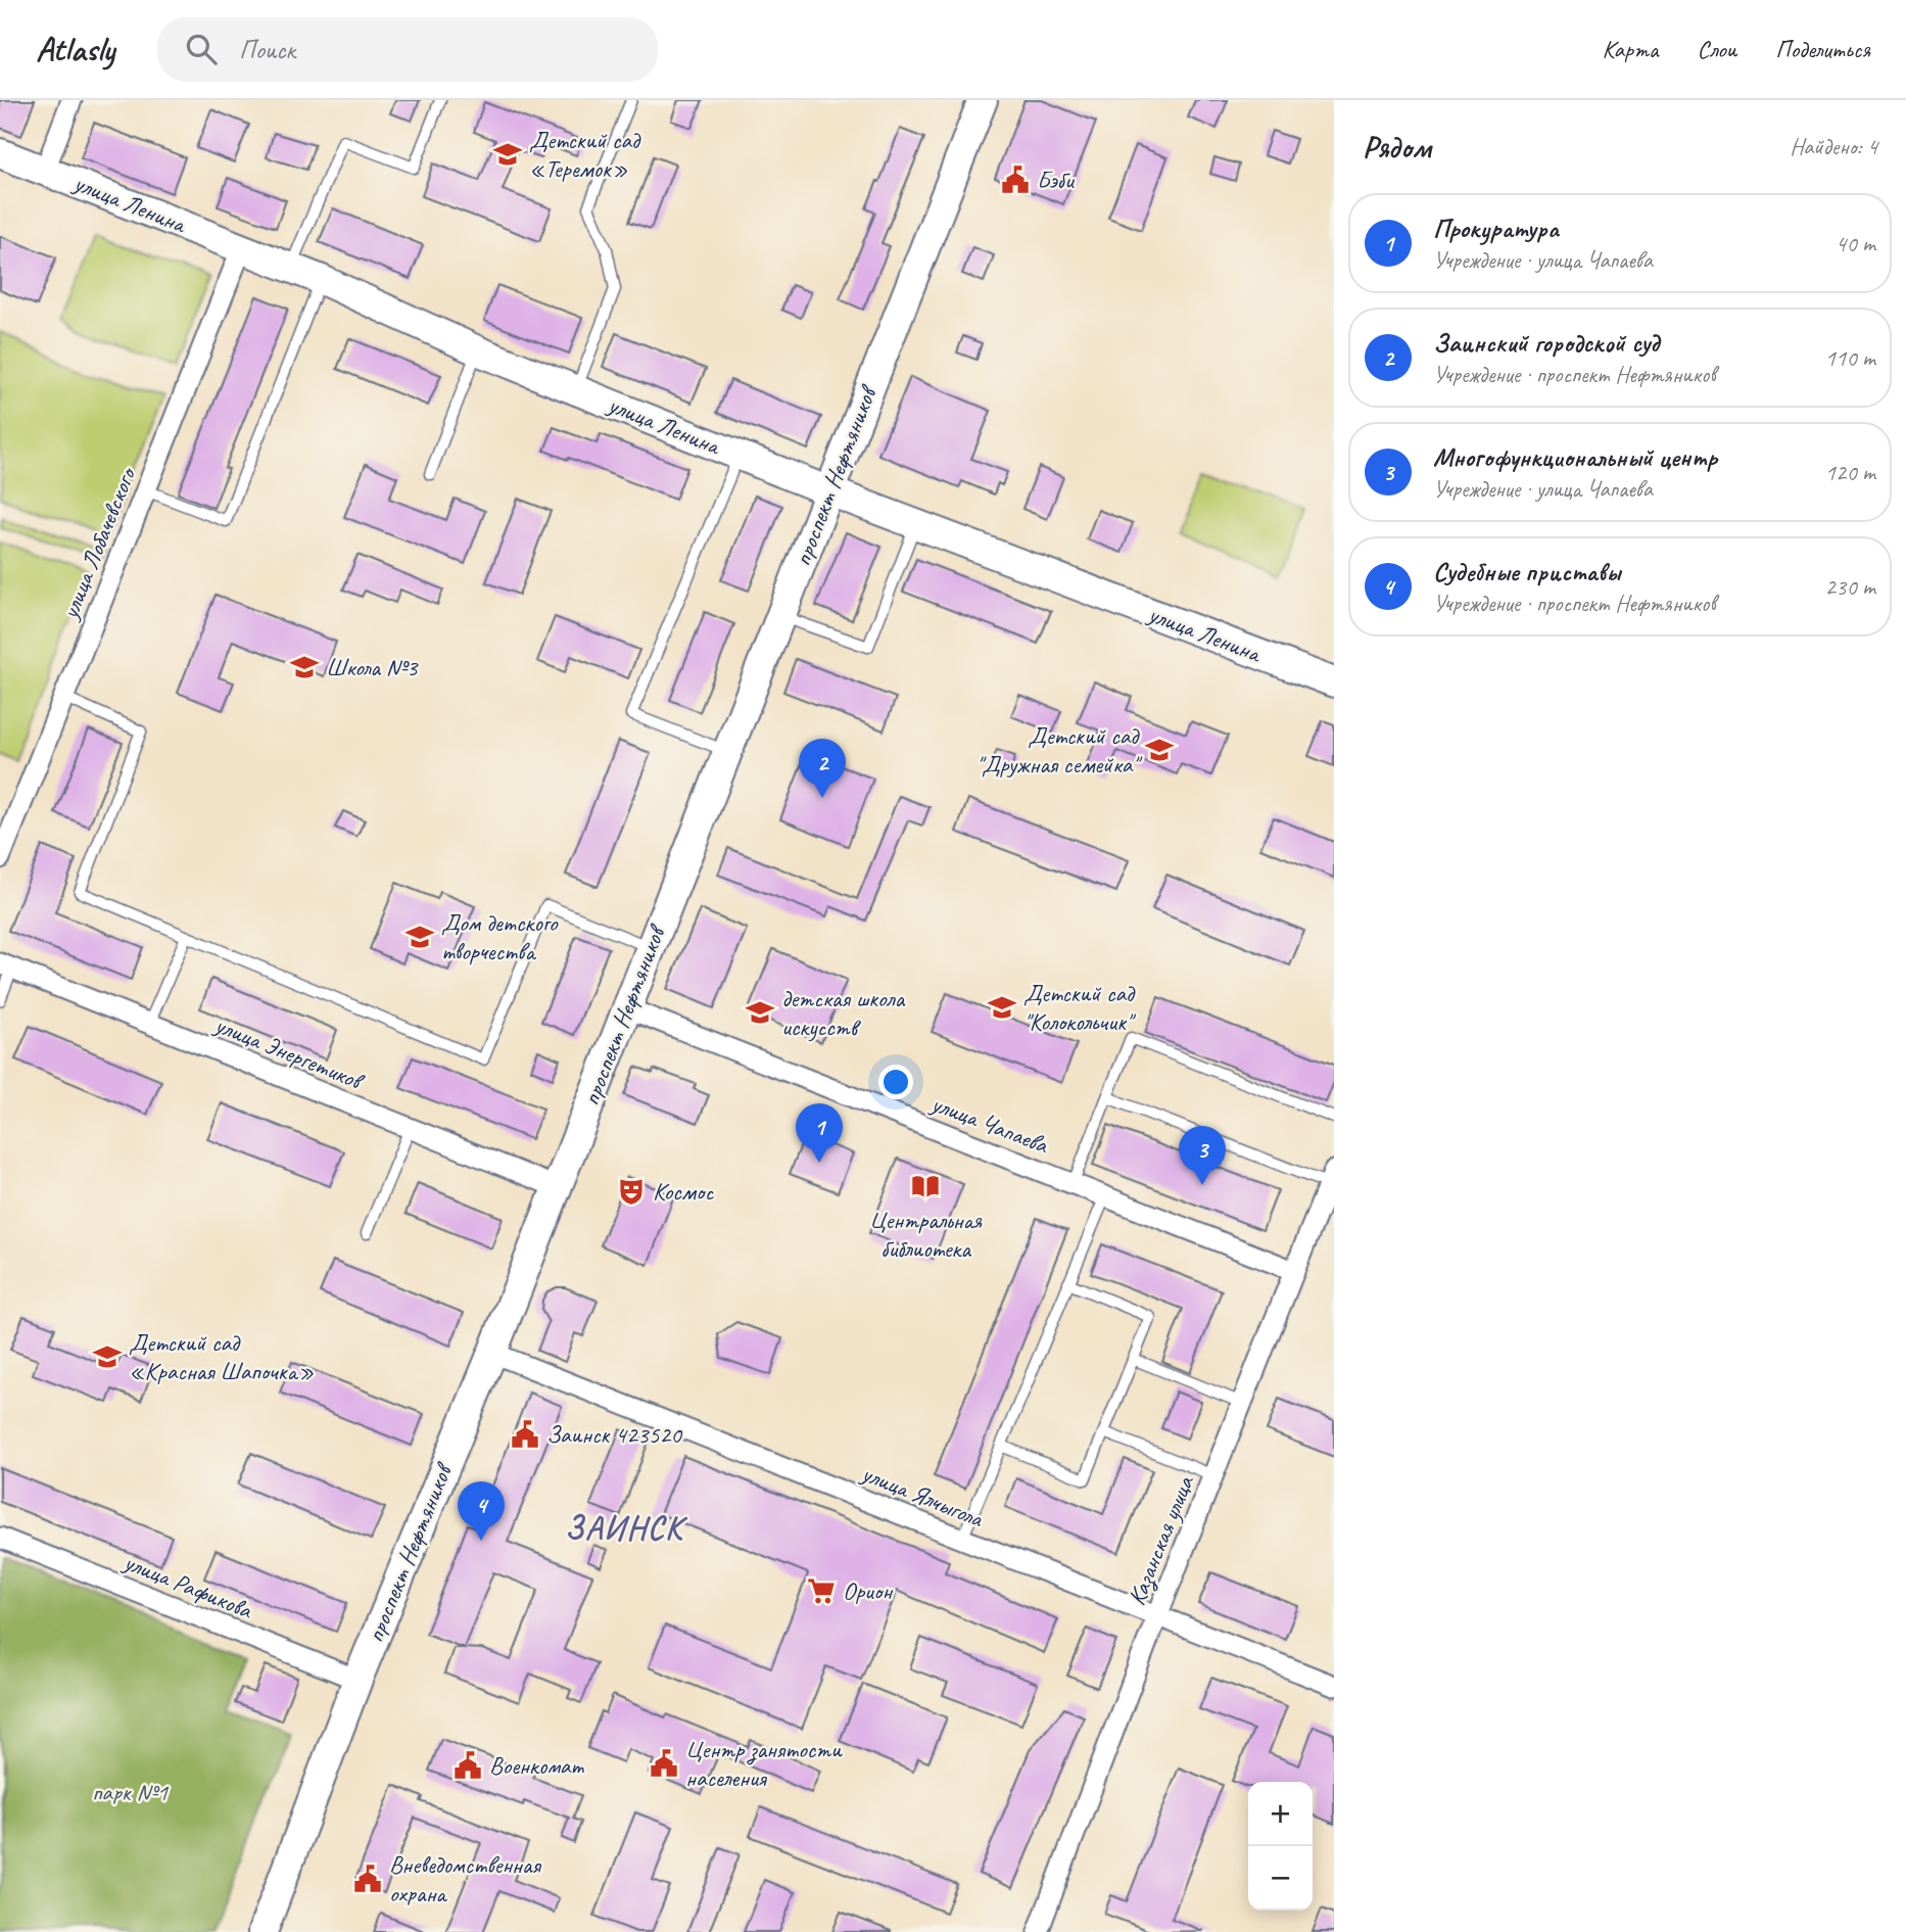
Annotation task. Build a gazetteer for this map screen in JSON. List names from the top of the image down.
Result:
{
  "streets": {
    "main road": ["улица Ленина", "проспект Нефтяников"],
    "street": [
      "улица Лобачевского",
      "улица Энергетиков",
      "улица Чапаева",
      "улица Ялчыгола",
      "Казанская улица",
      "улица Рафикова"
    ]
  },
  "crossings": [
    ["улица Ленина", "проспект Нефтяников"],
    ["улица Ленина", "улица Лобачевского"],
    ["проспект Нефтяников", "улица Энергетиков"],
    ["проспект Нефтяников", "улица Чапаева"],
    ["проспект Нефтяников", "улица Ялчыгола"],
    ["проспект Нефтяников", "улица Рафикова"],
    ["улица Чапаева", "Казанская улица"],
    ["улица Ялчыгола", "Казанская улица"]
  ],
  "districts": ["ЗАИНСК"],
  "parks": ["парк №1"],
  "places": {
    "school or university": [
      "Детский сад «Теремок»",
      "Школа №3",
      "Детский сад \"Дружная семейка\"",
      "Дом детского творчества",
      "Детский сад \"Колокольчик\"",
      "детская школа искусств",
      "Детский сад «Красная Шапочка»"
    ],
    "public building": [
      "Бэби",
      "Заинск 423520",
      "Центр занятости населения",
      "Военкомат",
      "Вневедомственная охрана"
    ],
    "library": ["Центральная библиотека"],
    "theatre": ["Космос"],
    "supermarket": ["Орион"]
  },
  "page": {
    "header": "Atlasly",
    "search": "Поиск",
    "nav": ["Карта", "Слои", "Поделиться"],
    "heading": ["Рядом", "Найдено: 4"],
    "list": [
      {
        "mark": "1",
        "name": "Прокуратура",
        "note": "Учреждение · улица Чапаева",
        "value": "40 m"
      },
      {
        "mark": "2",
        "name": "Заинский городской суд",
        "note": "Учреждение · проспект Нефтяников",
        "value": "110 m"
      },
      {
        "mark": "3",
        "name": "Многофункциональный центр",
        "note": "Учреждение · улица Чапаева",
        "value": "120 m"
      },
      {
        "mark": "4",
        "name": "Судебные приставы",
        "note": "Учреждение · проспект Нефтяников",
        "value": "230 m"
      }
    ],
    "pins": [
      "2",
      "1",
      "3",
      "4"
    ],
    "map_buttons": ["+", "−"]
  }
}
